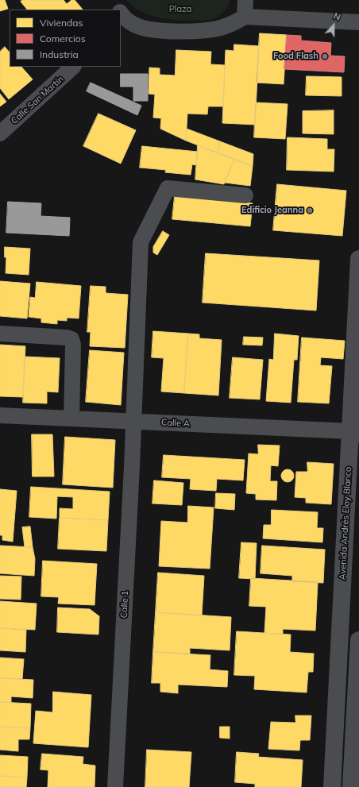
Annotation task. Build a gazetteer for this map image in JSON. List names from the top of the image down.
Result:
{
  "streets": {
    "street": [
      "Calle San Martín",
      "Calle A",
      "Avenida Andrés Eloy Blanco",
      "Calle 1"
    ]
  },
  "crossings": [
    ["Calle A", "Avenida Andrés Eloy Blanco"],
    ["Calle A", "Calle 1"]
  ],
  "parks": ["Plaza"],
  "places": ["Food Flash", "Edificio Jeanna"],
  "legend": ["Viviendas", "Comercios", "Industria"],
  "north": "top"
}
